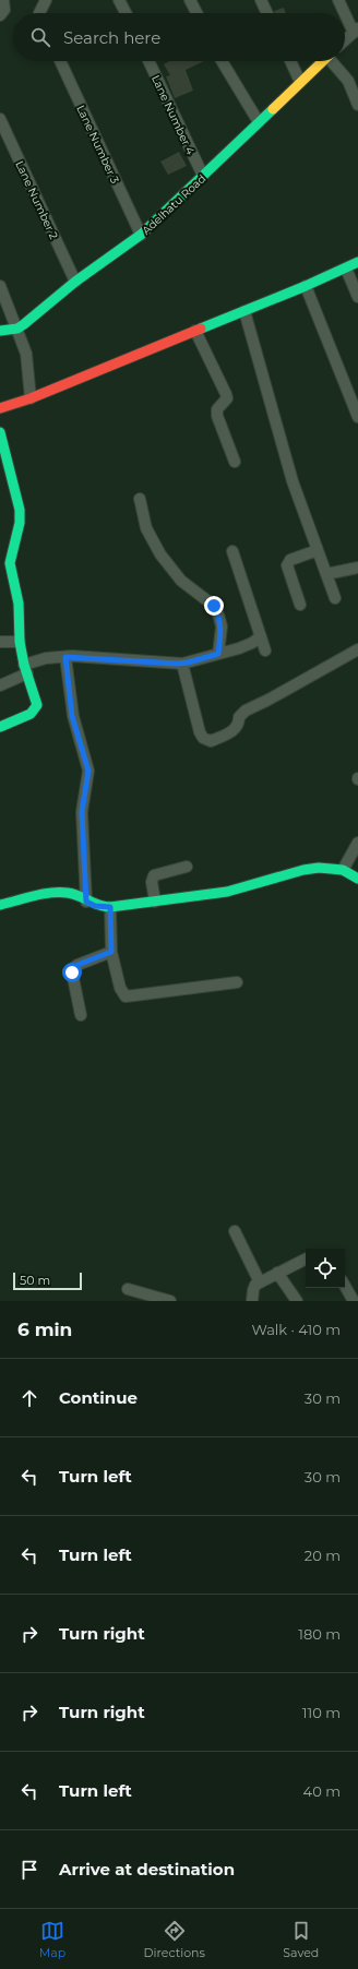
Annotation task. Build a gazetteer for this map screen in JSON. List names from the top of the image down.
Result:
{
  "streets": {
    "street": [
      "Lane Number 4",
      "Lane Number 3",
      "Lane Number 2",
      "Adelhatu Road"
    ]
  },
  "crossings": [
    ["Lane Number 4", "Adelhatu Road"],
    ["Lane Number 3", "Adelhatu Road"],
    ["Lane Number 2", "Adelhatu Road"]
  ],
  "scale_bar": "50 m",
  "page": {
    "search": "Search here",
    "scale": "50 m",
    "heading": ["6 min", "Walk · 410 m"],
    "list": [
      ["Continue", "30 m"],
      ["Turn left", "30 m"],
      ["Turn left", "20 m"],
      ["Turn right", "180 m"],
      ["Turn right", "110 m"],
      ["Turn left", "40 m"],
      "Arrive at destination"
    ],
    "nav": ["Map", "Directions", "Saved"]
  }
}
